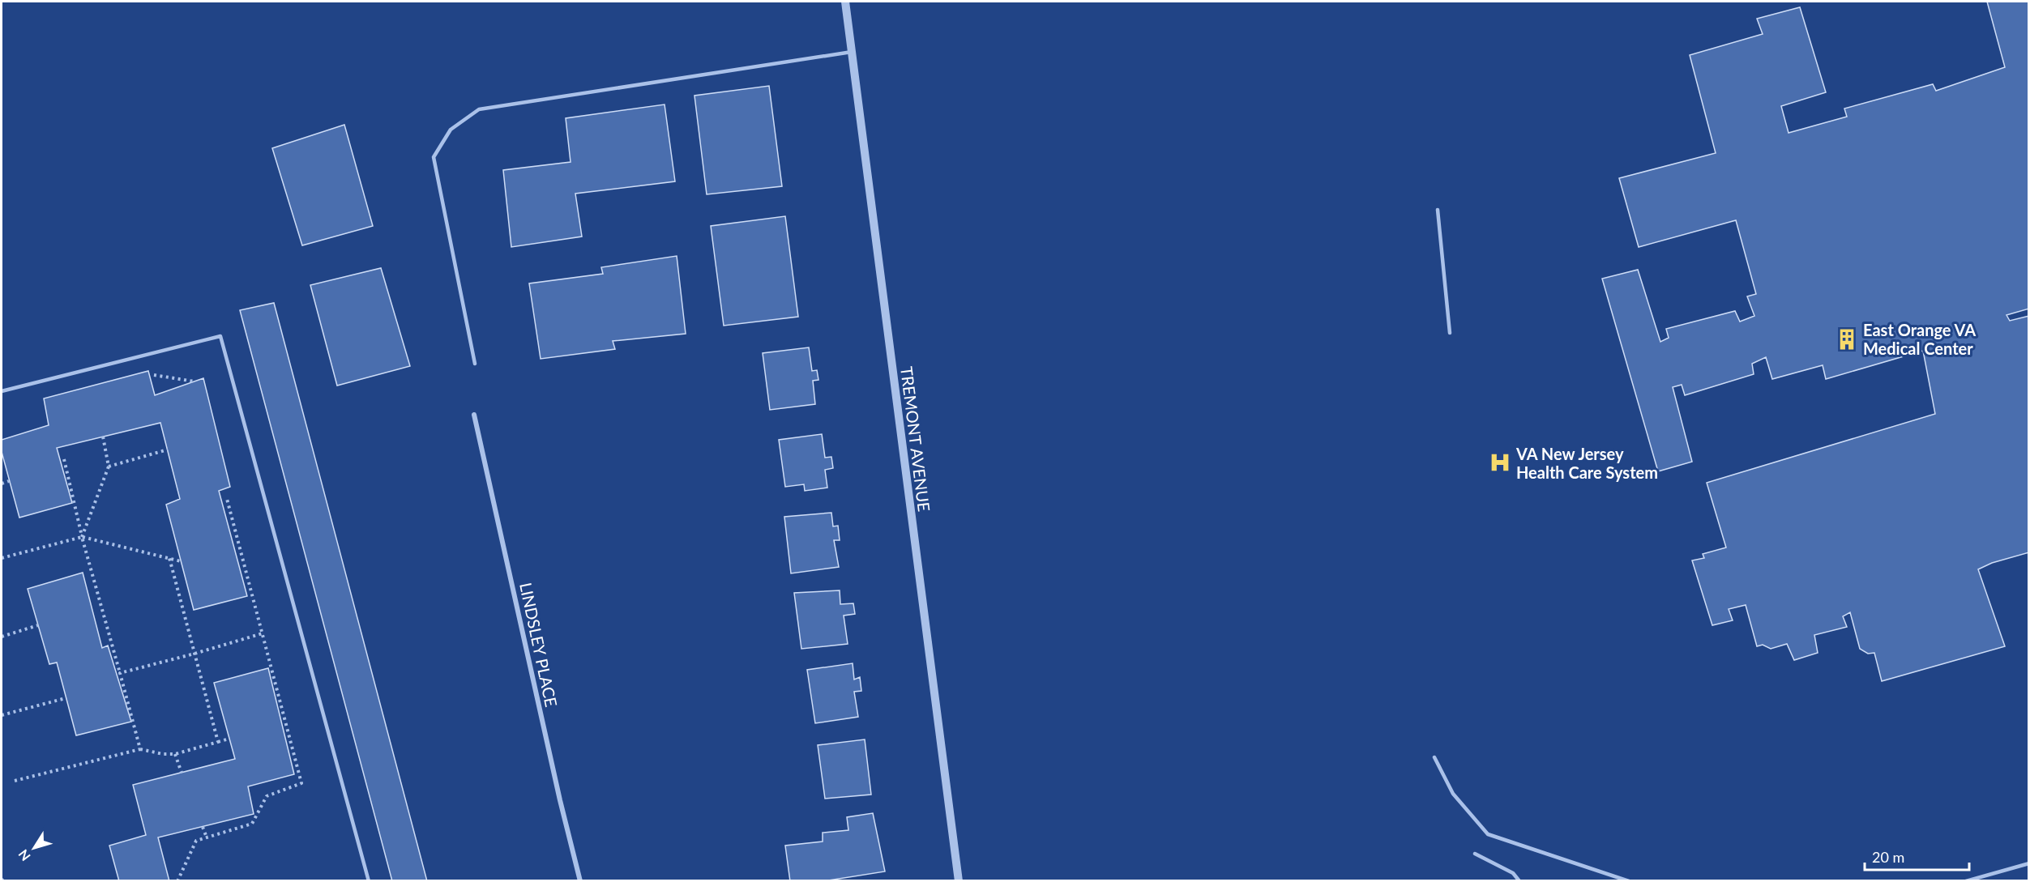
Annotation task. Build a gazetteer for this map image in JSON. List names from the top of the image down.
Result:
{
  "streets": {
    "street": ["TREMONT AVENUE", "LINDSLEY PLACE"]
  },
  "places": {
    "building": ["East Orange VA Medical Center"],
    "hospital": ["VA New Jersey Health Care System"]
  },
  "scale_bar": "20 m",
  "north": "bottom left"
}
